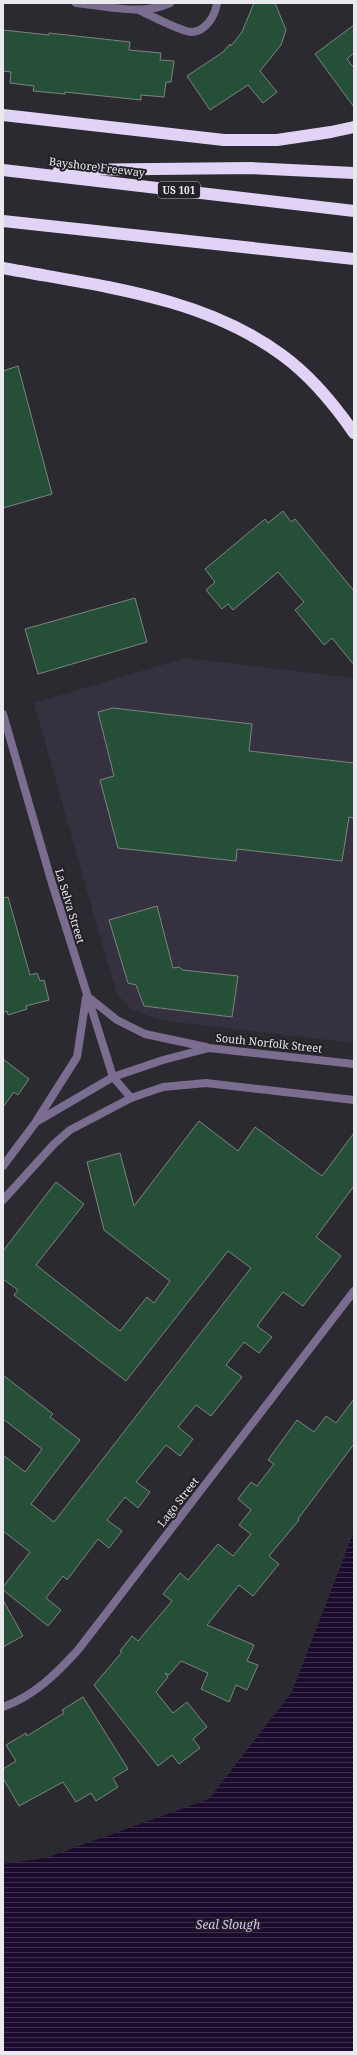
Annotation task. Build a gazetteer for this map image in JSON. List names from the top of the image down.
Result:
{
  "streets": {
    "highway": ["Bayshore Freeway", "US 101"],
    "street": ["La Selva Street", "South Norfolk Street", "Lago Street"]
  },
  "crossings": [
    ["La Selva Street", "South Norfolk Street"]
  ],
  "water": ["Seal Slough"]
}
